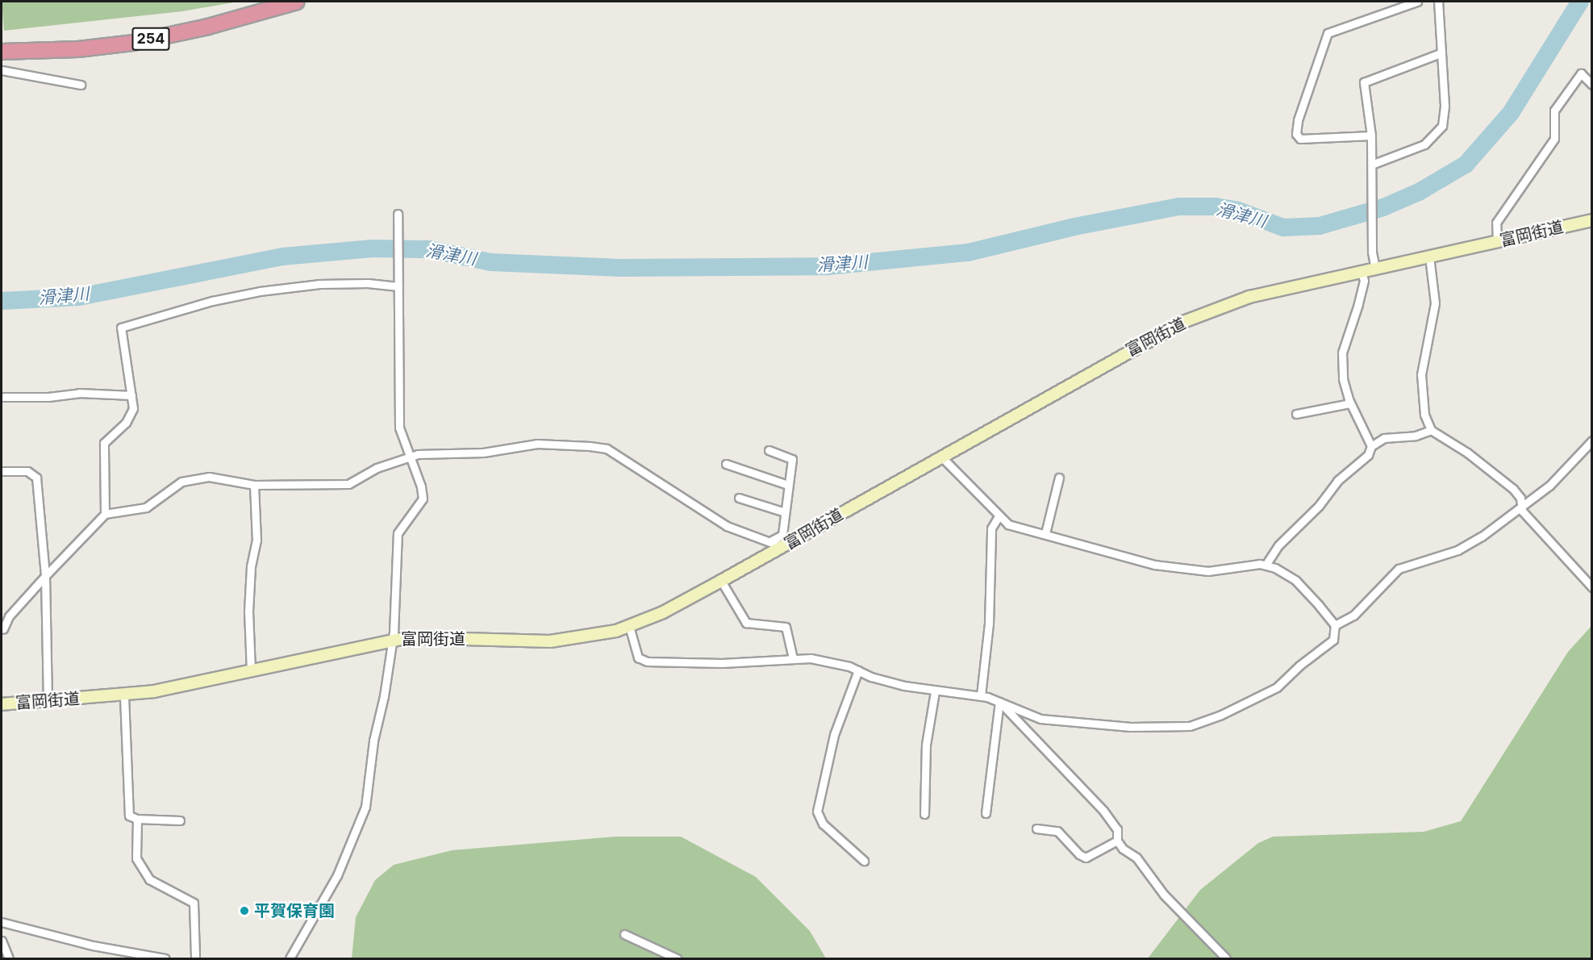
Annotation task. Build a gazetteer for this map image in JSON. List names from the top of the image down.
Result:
{
  "streets": {
    "highway": ["254"],
    "street": ["富岡街道"]
  },
  "water": ["滑津川"],
  "places": ["平賀保育園"]
}
